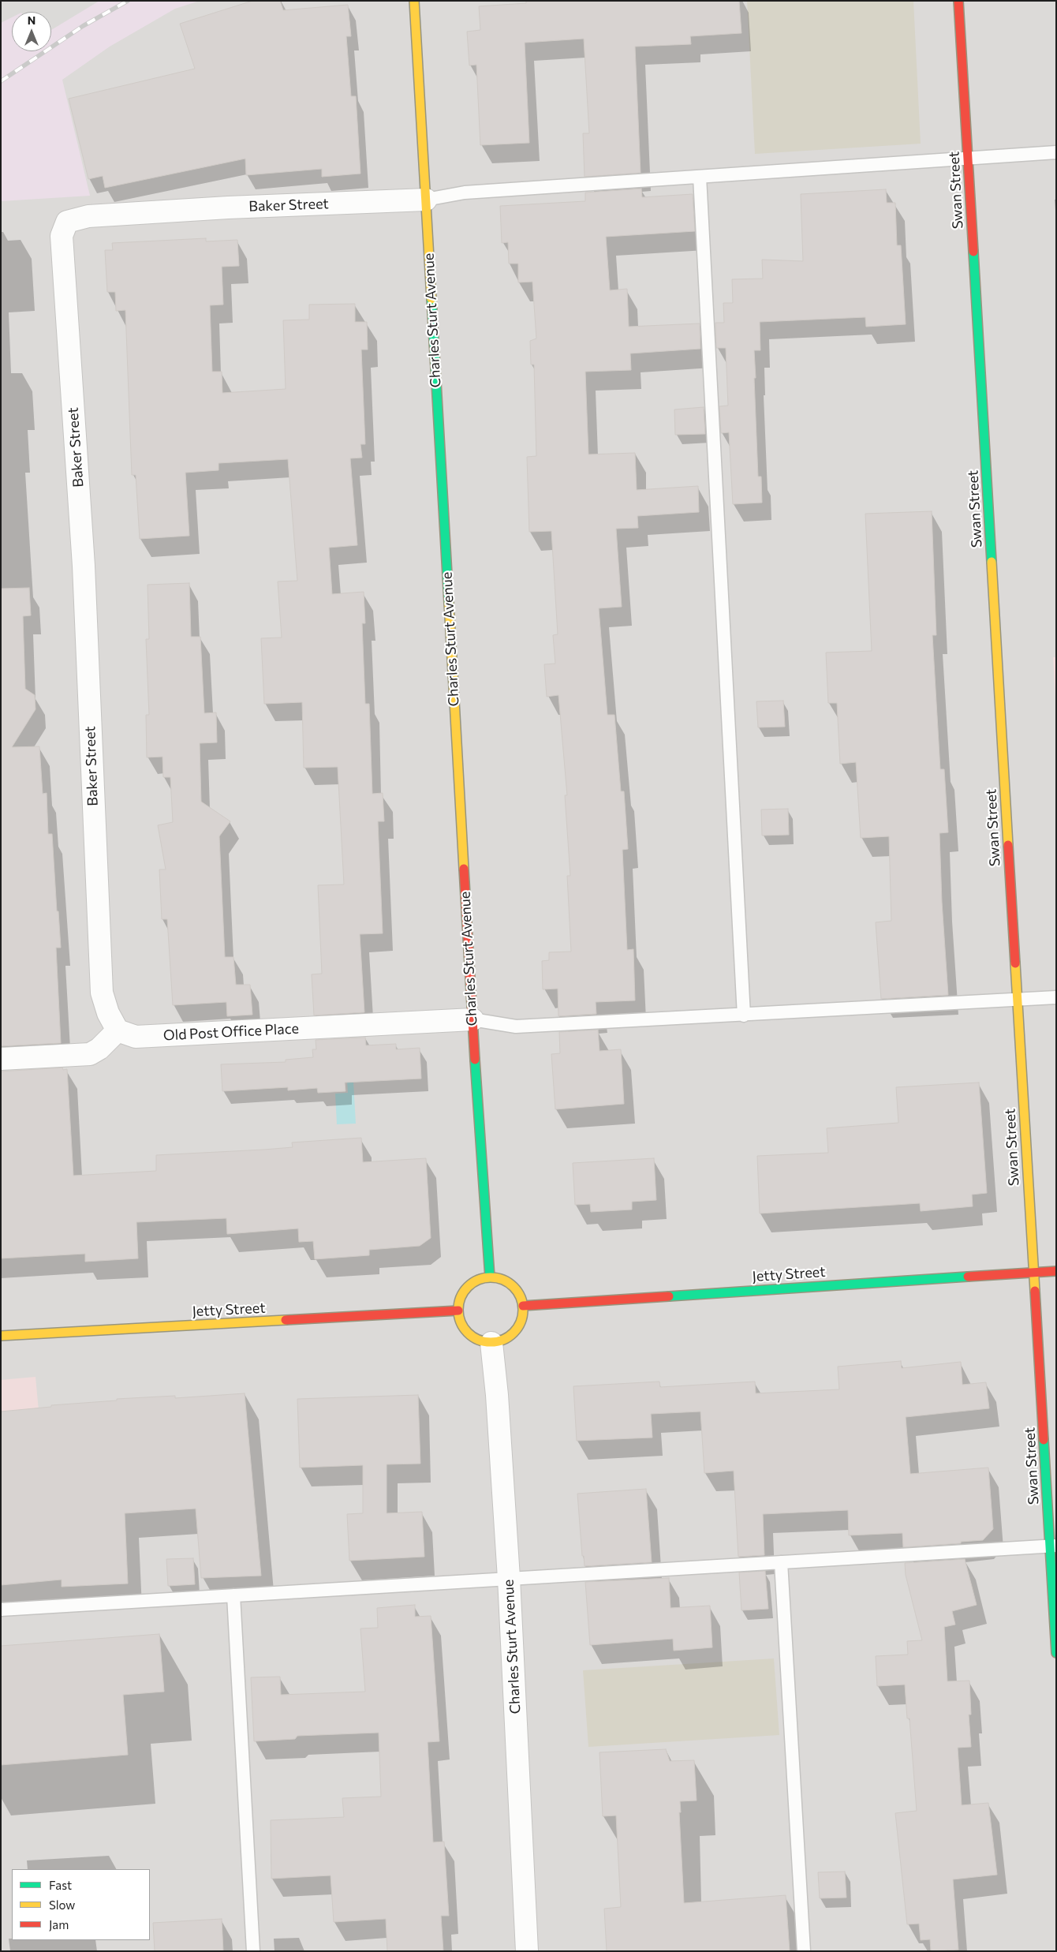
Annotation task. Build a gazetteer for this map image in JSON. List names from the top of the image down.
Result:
{
  "streets": {
    "street": [
      "Swan Street",
      "Baker Street",
      "Charles Sturt Avenue",
      "Old Post Office Place",
      "Jetty Street"
    ]
  },
  "crossings": [
    ["Swan Street", "Jetty Street"],
    ["Baker Street", "Charles Sturt Avenue"],
    ["Baker Street", "Old Post Office Place"],
    ["Charles Sturt Avenue", "Old Post Office Place"],
    ["Charles Sturt Avenue", "Jetty Street"]
  ],
  "legend": ["Fast", "Slow", "Jam"],
  "north": "top"
}
